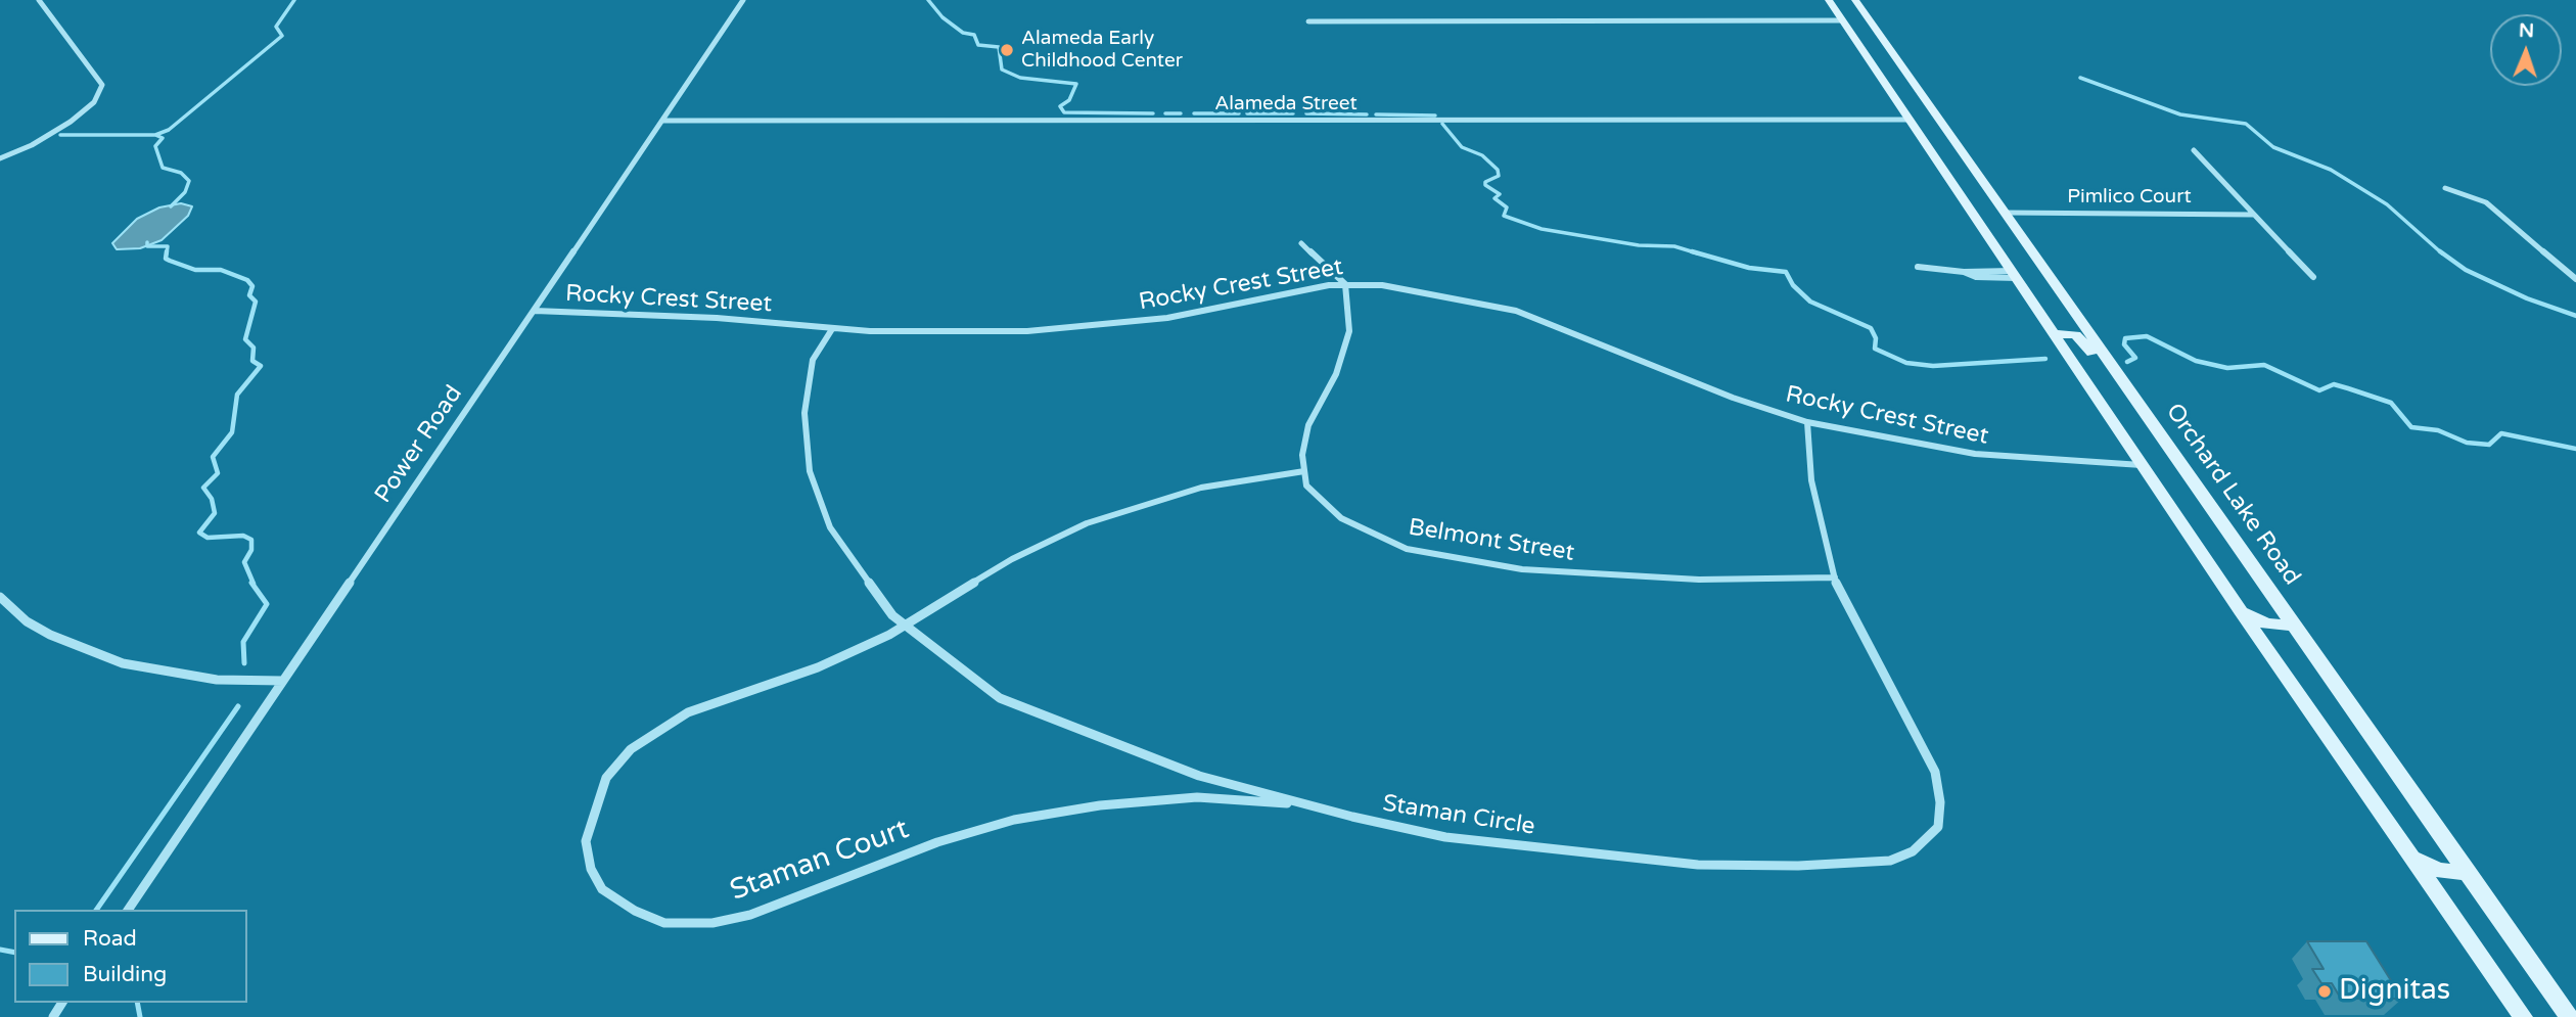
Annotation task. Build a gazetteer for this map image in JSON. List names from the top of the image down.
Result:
{
  "streets": {
    "main road": ["Orchard Lake Road"],
    "street": [
      "Alameda Street",
      "Pimlico Court",
      "Rocky Crest Street",
      "Power Road",
      "Belmont Street",
      "Staman Circle",
      "Staman Court"
    ]
  },
  "crossings": [
    ["Alameda Street", "Power Road"],
    ["Pimlico Court", "Orchard Lake Road"],
    ["Rocky Crest Street", "Power Road"],
    ["Rocky Crest Street", "Staman Circle"],
    ["Belmont Street", "Staman Circle"],
    ["Staman Circle", "Staman Court"]
  ],
  "places": ["Alameda Early Childhood Center", "Dignitas"],
  "legend": ["Road", "Building"],
  "north": "top"
}
